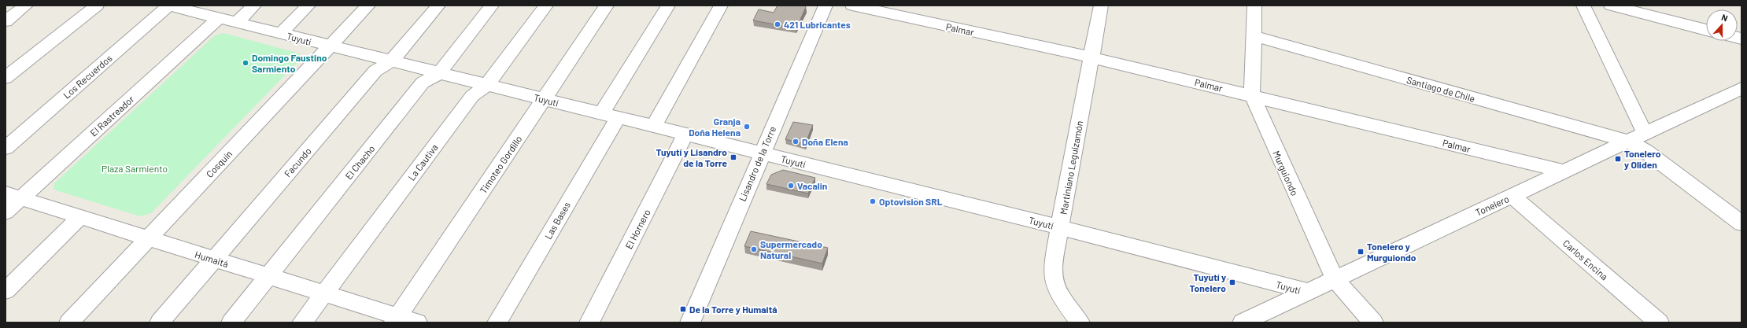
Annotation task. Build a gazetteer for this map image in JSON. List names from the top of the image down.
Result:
{
  "streets": {
    "street": [
      "Palmar",
      "Tuyutí",
      "Los Recuerdos",
      "Santiago de Chile",
      "El Rastreador",
      "Facundo",
      "El Chacho",
      "La Cautiva",
      "Cosquín",
      "Lisandro de la Torre",
      "Timoteo Gordillo",
      "Martiniano Leguizamón",
      "Murguiondo",
      "Tonelero",
      "Las Bases",
      "El Hornero",
      "Humaitá",
      "Carlos Encina"
    ]
  },
  "crossings": [
    ["Palmar", "Martiniano Leguizamón"],
    ["Palmar", "Murguiondo"],
    ["Palmar", "Tonelero"],
    ["Tuyutí", "Los Recuerdos"],
    ["Tuyutí", "El Rastreador"],
    ["Tuyutí", "Facundo"],
    ["Tuyutí", "El Chacho"],
    ["Tuyutí", "La Cautiva"],
    ["Tuyutí", "Cosquín"],
    ["Tuyutí", "Lisandro de la Torre"],
    ["Tuyutí", "Timoteo Gordillo"],
    ["Tuyutí", "Martiniano Leguizamón"],
    ["Tuyutí", "Tonelero"],
    ["Tuyutí", "Las Bases"],
    ["Tuyutí", "El Hornero"],
    ["Santiago de Chile", "Murguiondo"],
    ["Santiago de Chile", "Tonelero"],
    ["El Rastreador", "Humaitá"],
    ["Facundo", "Humaitá"],
    ["El Chacho", "Humaitá"],
    ["La Cautiva", "Humaitá"],
    ["Cosquín", "Humaitá"],
    ["Timoteo Gordillo", "Humaitá"],
    ["Murguiondo", "Tonelero"],
    ["Tonelero", "Carlos Encina"]
  ],
  "parks": ["Plaza Sarmiento"],
  "places": {
    "other": [
      "421 Lubricantes",
      "Domingo Faustino Sarmiento",
      "Granja Doña Helena",
      "Doña Elena",
      "Vacalin",
      "Optovision SRL",
      "Supermercado Natural"
    ],
    "transit": [
      "Tuyutí y Lisandro de la Torre",
      "Tonelero y Oliden",
      "Tonelero y Murguiondo",
      "Tuyutí y Tonelero",
      "De la Torre y Humaitá"
    ]
  },
  "north": "top"
}
